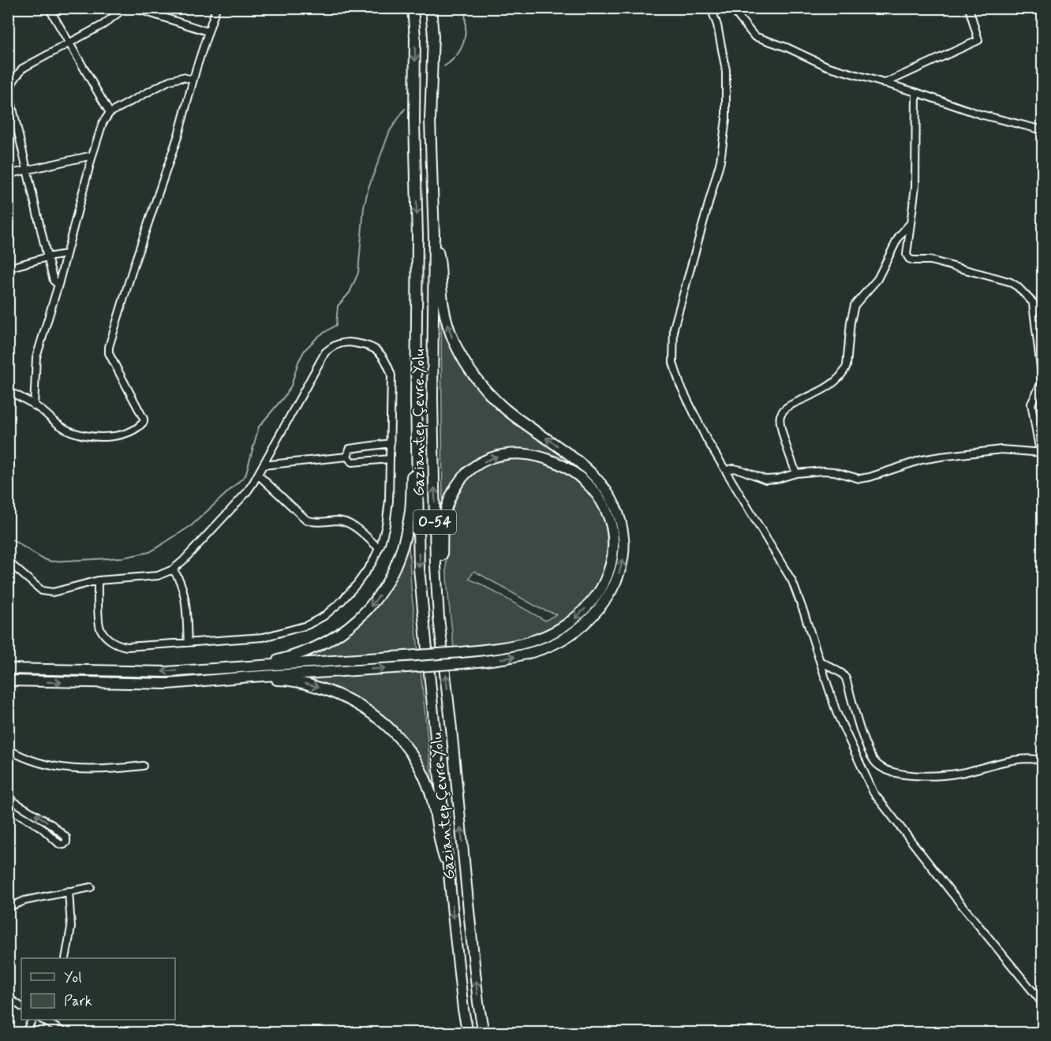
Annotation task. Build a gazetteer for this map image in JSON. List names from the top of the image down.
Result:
{
  "streets": {
    "highway": ["Gaziantep Çevre Yolu", "O-54"]
  },
  "legend": ["Yol", "Park"]
}
